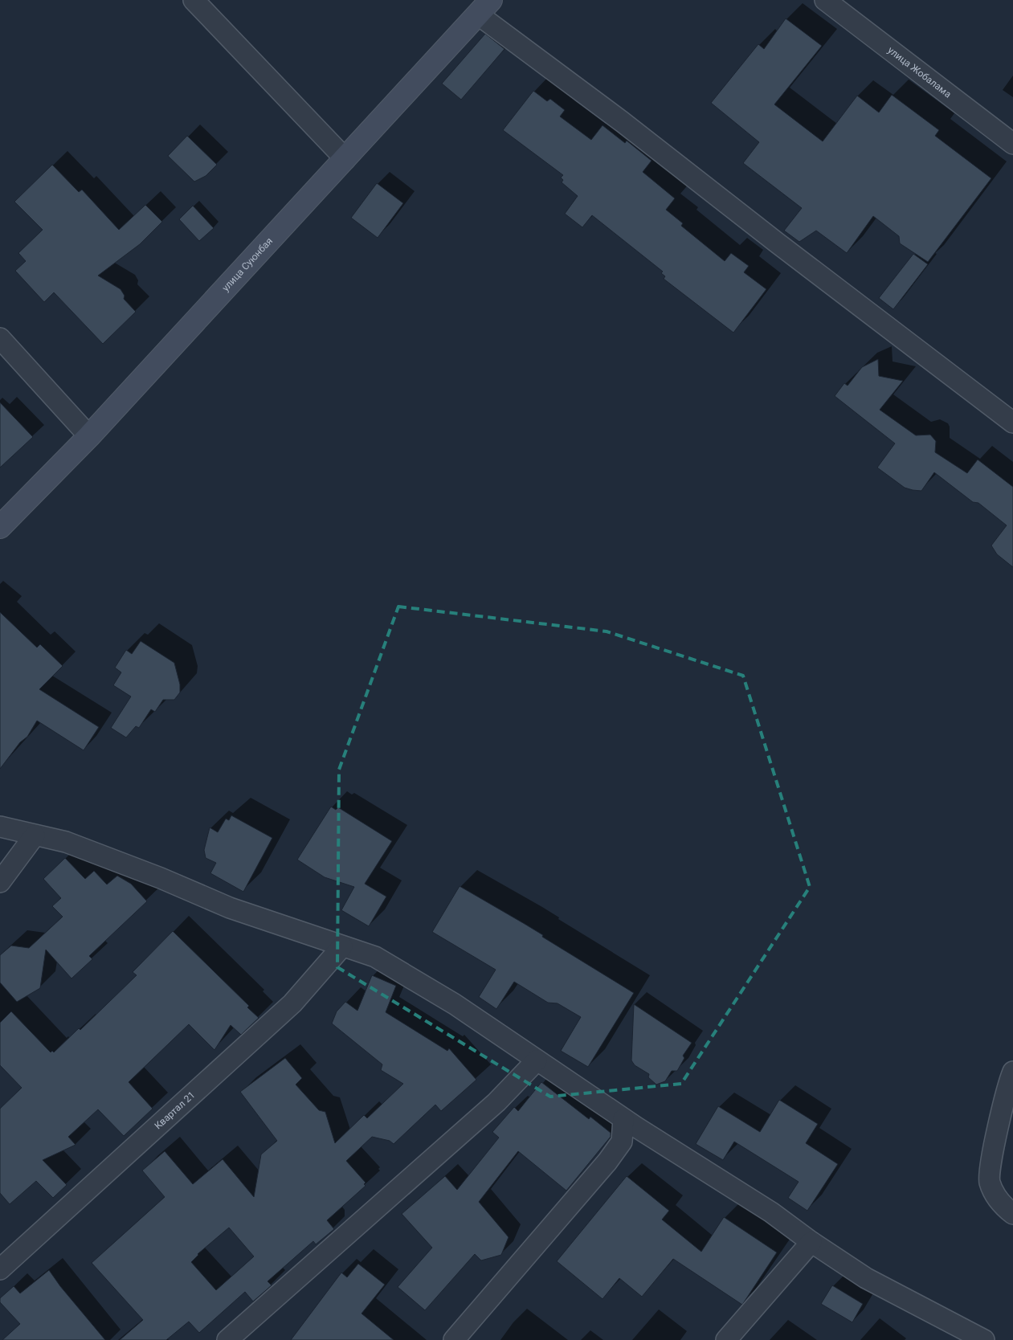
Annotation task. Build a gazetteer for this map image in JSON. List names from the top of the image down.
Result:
{
  "streets": {
    "street": ["улица Жобалама", "улица Суюнбая", "Квартал 21"]
  }
}
